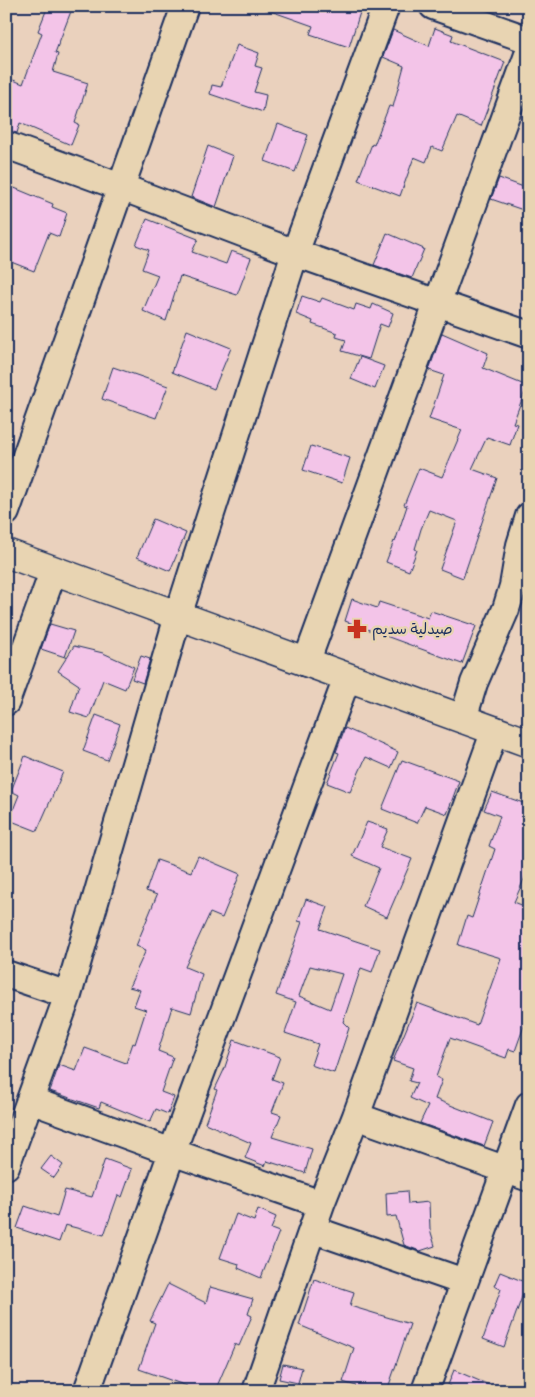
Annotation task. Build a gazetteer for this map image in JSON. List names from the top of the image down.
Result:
{
  "places": {
    "pharmacy": ["صيدلية سديم"]
  }
}
